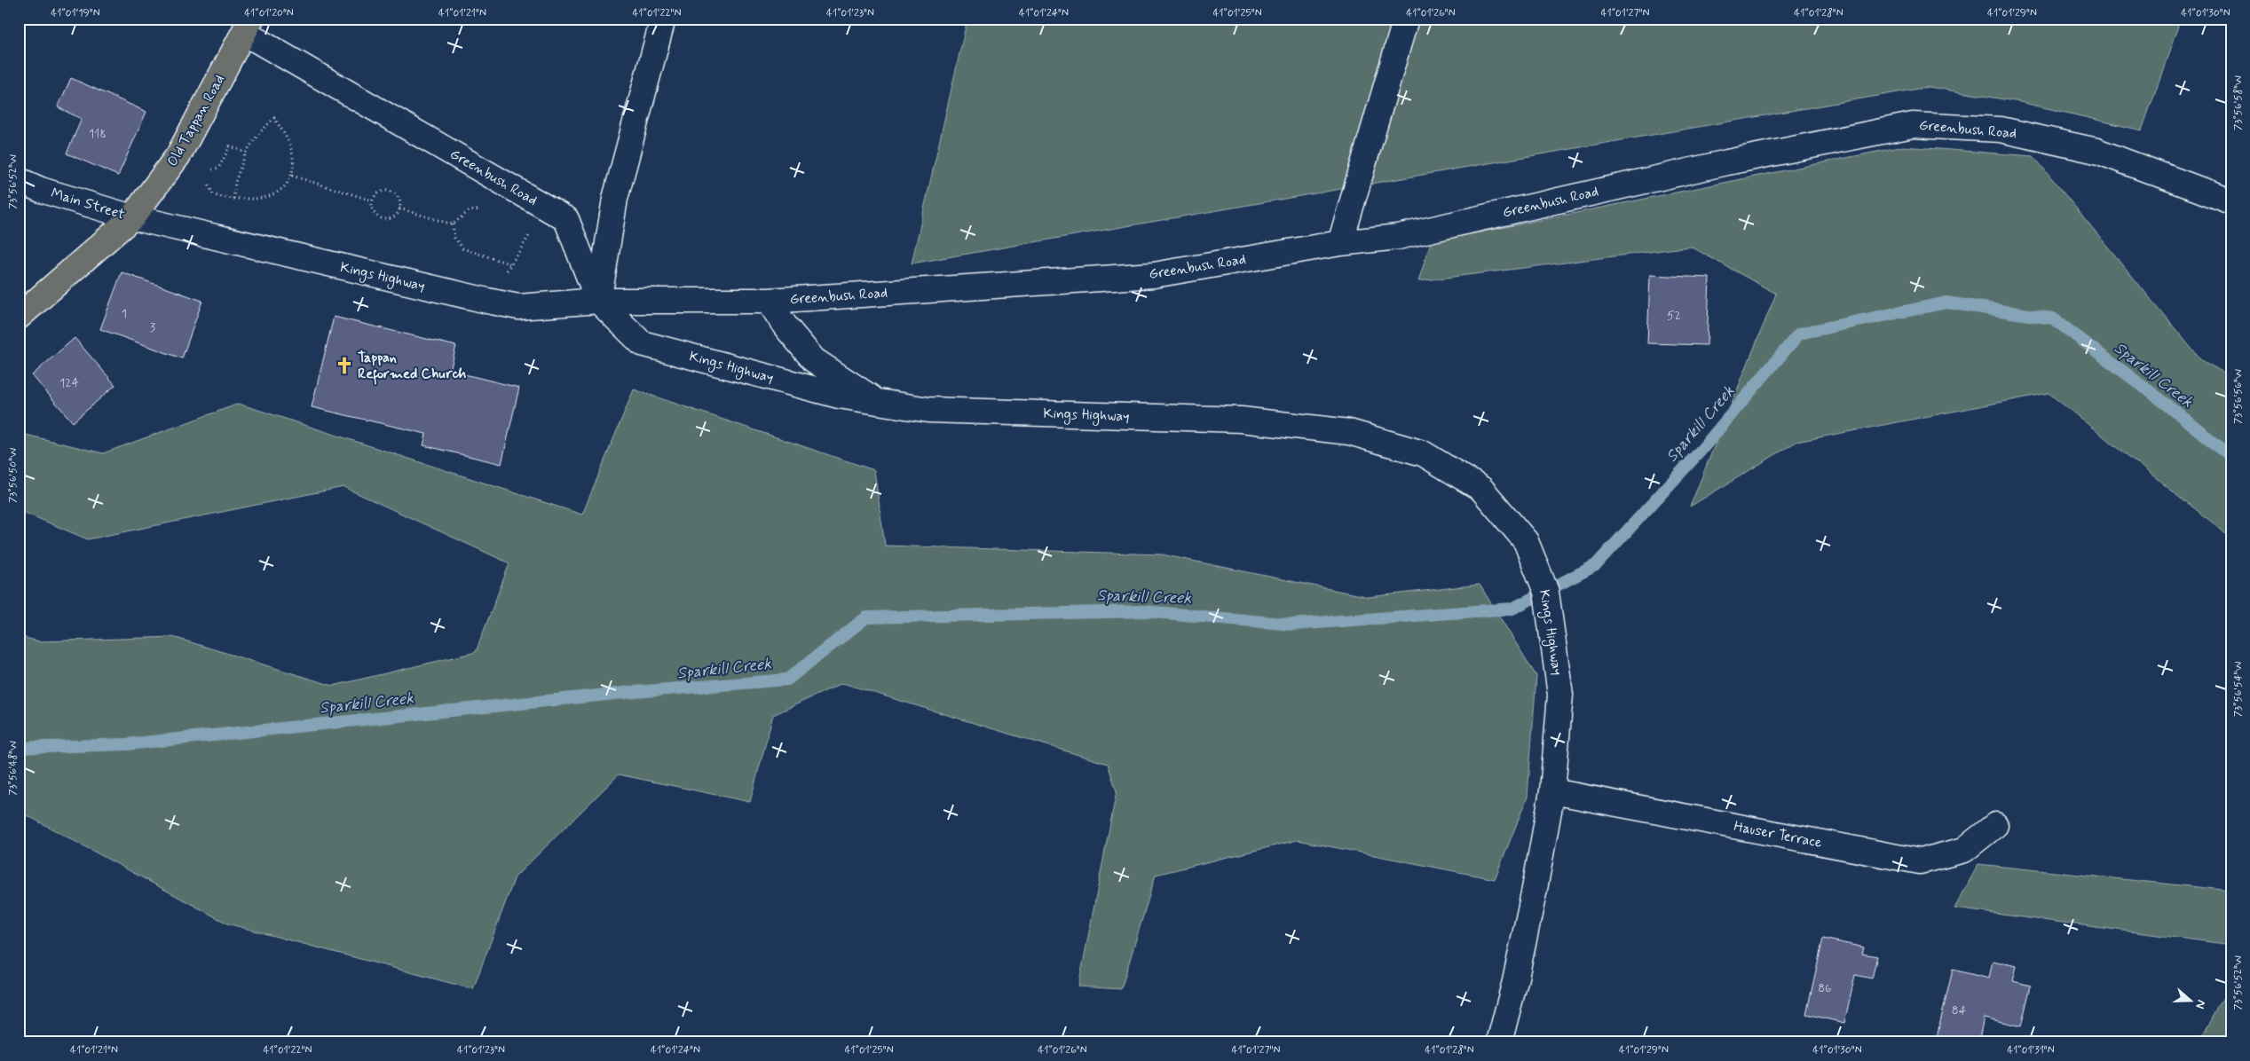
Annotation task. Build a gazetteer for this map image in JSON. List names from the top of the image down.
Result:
{
  "streets": {
    "main road": ["Old Tappan Road"],
    "street": [
      "Greenbush Road",
      "Main Street",
      "Kings Highway",
      "Hauser Terrace"
    ]
  },
  "crossings": [
    ["Old Tappan Road", "Greenbush Road"],
    ["Old Tappan Road", "Main Street"],
    ["Old Tappan Road", "Kings Highway"],
    ["Greenbush Road", "Kings Highway"],
    ["Main Street", "Kings Highway"],
    ["Kings Highway", "Hauser Terrace"]
  ],
  "water": ["Sparkill Creek"],
  "places": {
    "church": ["Tappan Reformed Church"]
  },
  "house_numbers": [
    "118",
    "1",
    "52",
    "3",
    "124",
    "86",
    "84"
  ],
  "north": "right",
  "coordinates": [
    "41°01'19\"N",
    "41°01'20\"N",
    "41°01'21\"N",
    "41°01'22\"N",
    "41°01'23\"N",
    "41°01'24\"N",
    "41°01'25\"N",
    "41°01'26\"N",
    "41°01'27\"N",
    "41°01'28\"N",
    "41°01'29\"N",
    "41°01'30\"N",
    "73°56'58\"W",
    "73°56'52\"W",
    "73°56'56\"W",
    "73°56'50\"W",
    "73°56'54\"W",
    "73°56'48\"W",
    "41°01'31\"N"
  ]
}
